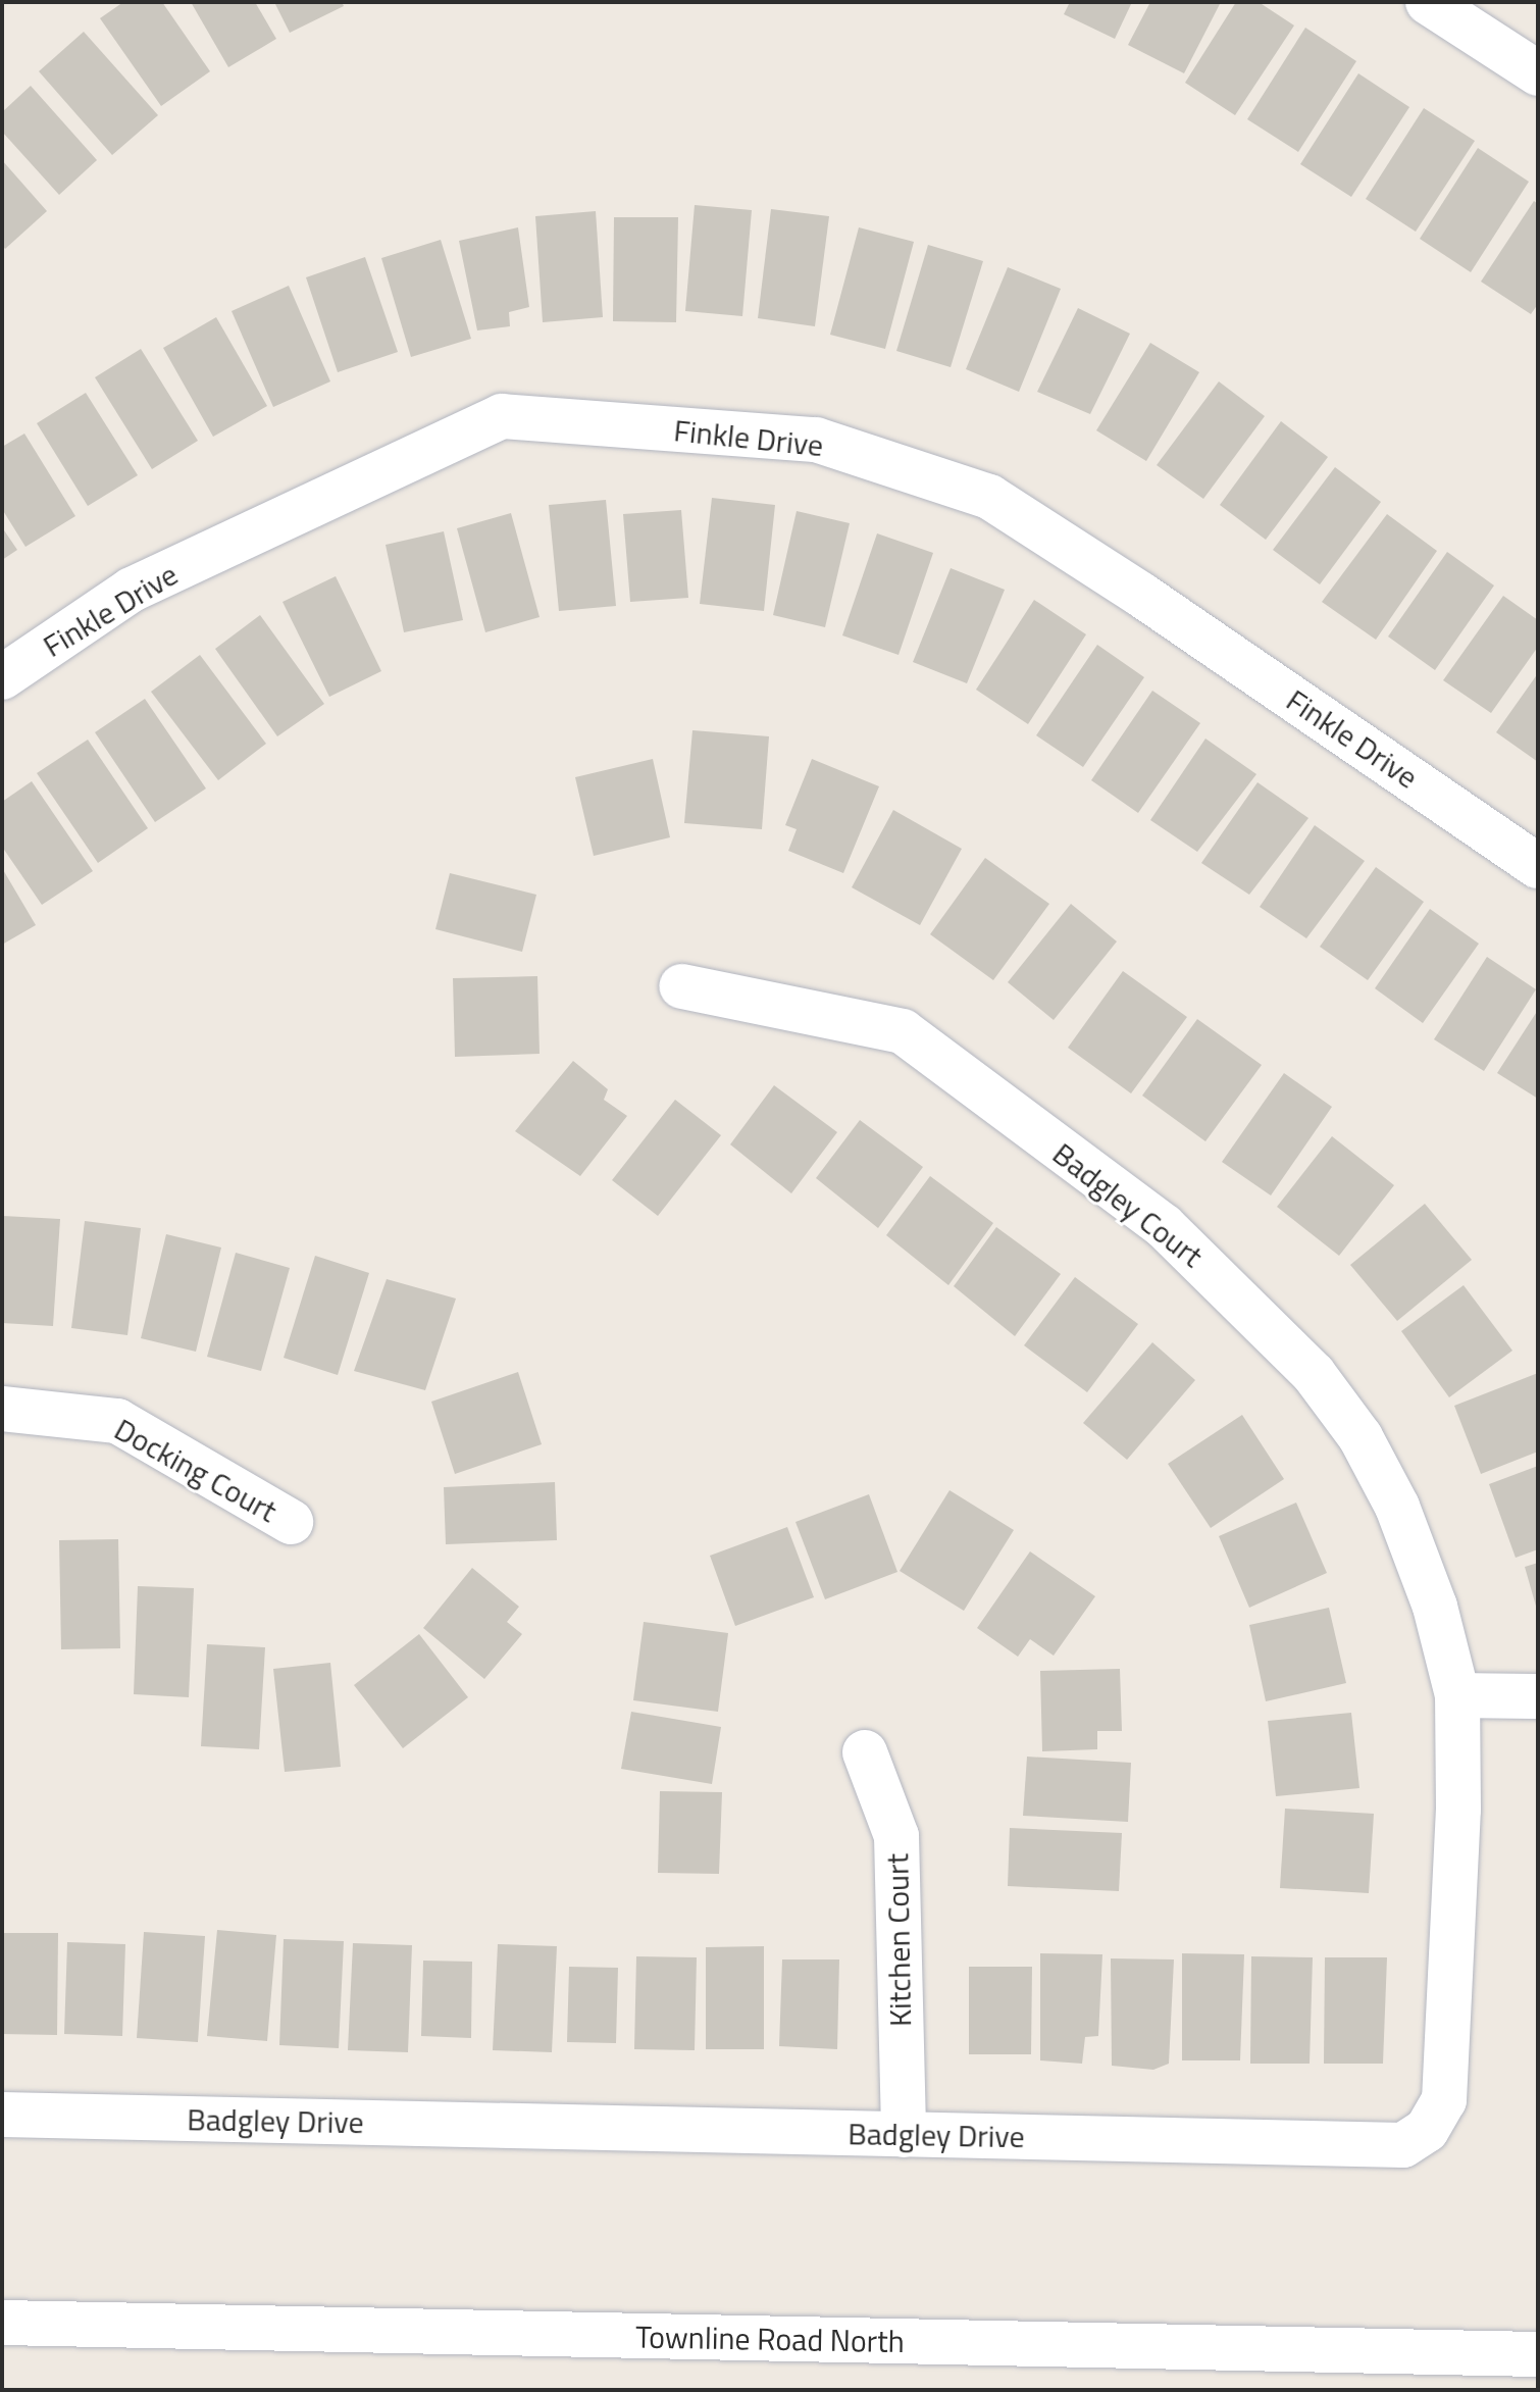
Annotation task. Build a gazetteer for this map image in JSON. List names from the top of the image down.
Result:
{
  "streets": {
    "street": [
      "Finkle Drive",
      "Badgley Court",
      "Docking Court",
      "Kitchen Court",
      "Badgley Drive",
      "Townline Road North"
    ]
  },
  "crossings": [
    ["Badgley Court", "Badgley Drive"],
    ["Kitchen Court", "Badgley Drive"]
  ]
}
